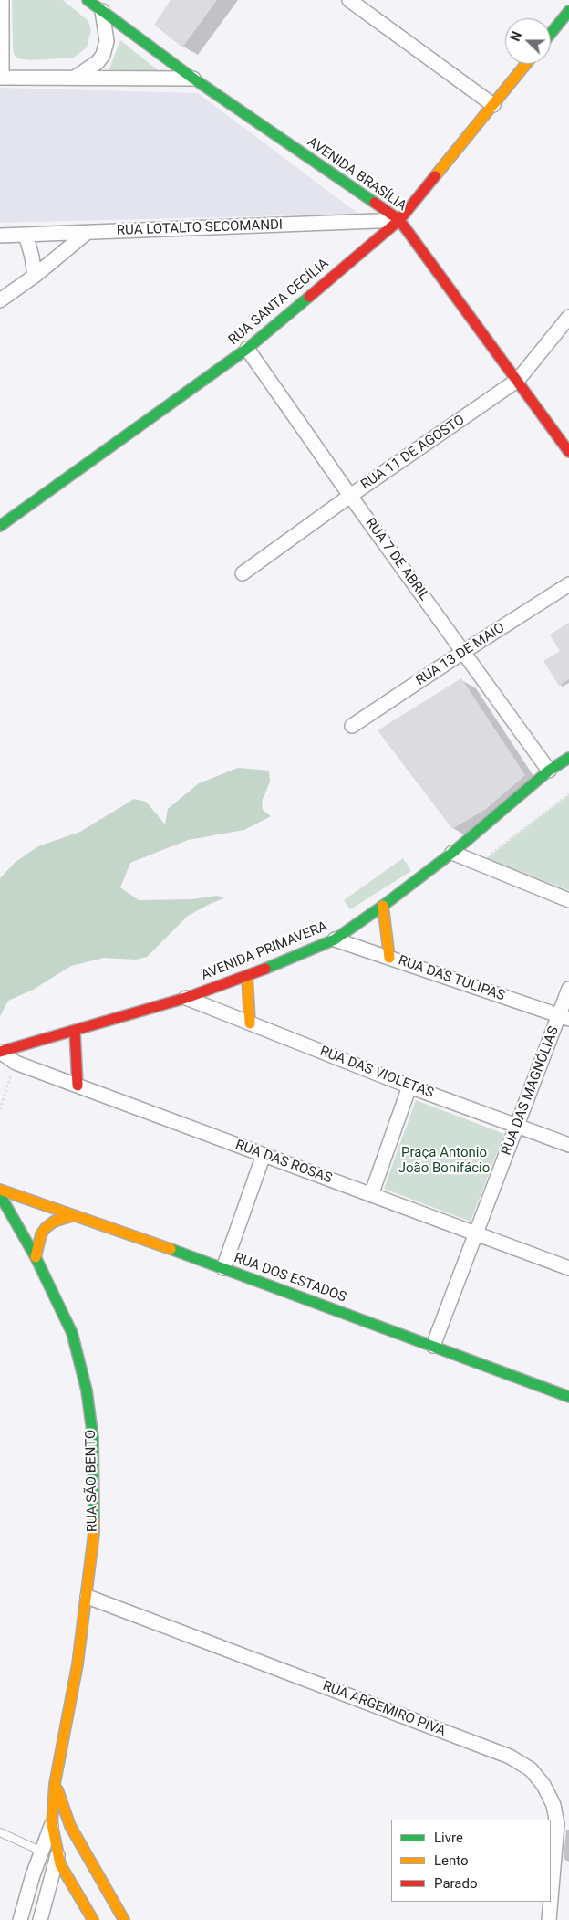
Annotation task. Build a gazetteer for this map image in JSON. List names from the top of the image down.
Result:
{
  "streets": {
    "street": [
      "AVENIDA BRASÍLIA",
      "RUA LOTALTO SECOMANDI",
      "RUA SANTA CECÍLIA",
      "RUA 11 DE AGOSTO",
      "RUA 7 DE ABRIL",
      "RUA 13 DE MAIO",
      "AVENIDA PRIMAVERA",
      "RUA DAS TULIPAS",
      "RUA DAS VIOLETAS",
      "RUA DAS MAGNÓLIAS",
      "RUA DAS ROSAS",
      "RUA DOS ESTADOS",
      "RUA SÃO BENTO",
      "RUA ARGEMIRO PIVA"
    ]
  },
  "crossings": [
    ["AVENIDA BRASÍLIA", "RUA LOTALTO SECOMANDI"],
    ["AVENIDA BRASÍLIA", "RUA SANTA CECÍLIA"],
    ["AVENIDA BRASÍLIA", "RUA 11 DE AGOSTO"],
    ["RUA LOTALTO SECOMANDI", "RUA SANTA CECÍLIA"],
    ["RUA SANTA CECÍLIA", "RUA 7 DE ABRIL"],
    ["RUA 11 DE AGOSTO", "RUA 7 DE ABRIL"],
    ["RUA 7 DE ABRIL", "RUA 13 DE MAIO"],
    ["RUA 7 DE ABRIL", "AVENIDA PRIMAVERA"],
    ["AVENIDA PRIMAVERA", "RUA DAS TULIPAS"],
    ["AVENIDA PRIMAVERA", "RUA DAS VIOLETAS"],
    ["AVENIDA PRIMAVERA", "RUA DAS ROSAS"],
    ["RUA DAS TULIPAS", "RUA DAS MAGNÓLIAS"],
    ["RUA DAS VIOLETAS", "RUA DAS MAGNÓLIAS"],
    ["RUA DAS MAGNÓLIAS", "RUA DAS ROSAS"],
    ["RUA DAS MAGNÓLIAS", "RUA DOS ESTADOS"],
    ["RUA SÃO BENTO", "RUA ARGEMIRO PIVA"]
  ],
  "parks": ["Praça Antonio João Bonifácio"],
  "legend": ["Livre", "Lento", "Parado"],
  "north": "left"
}
